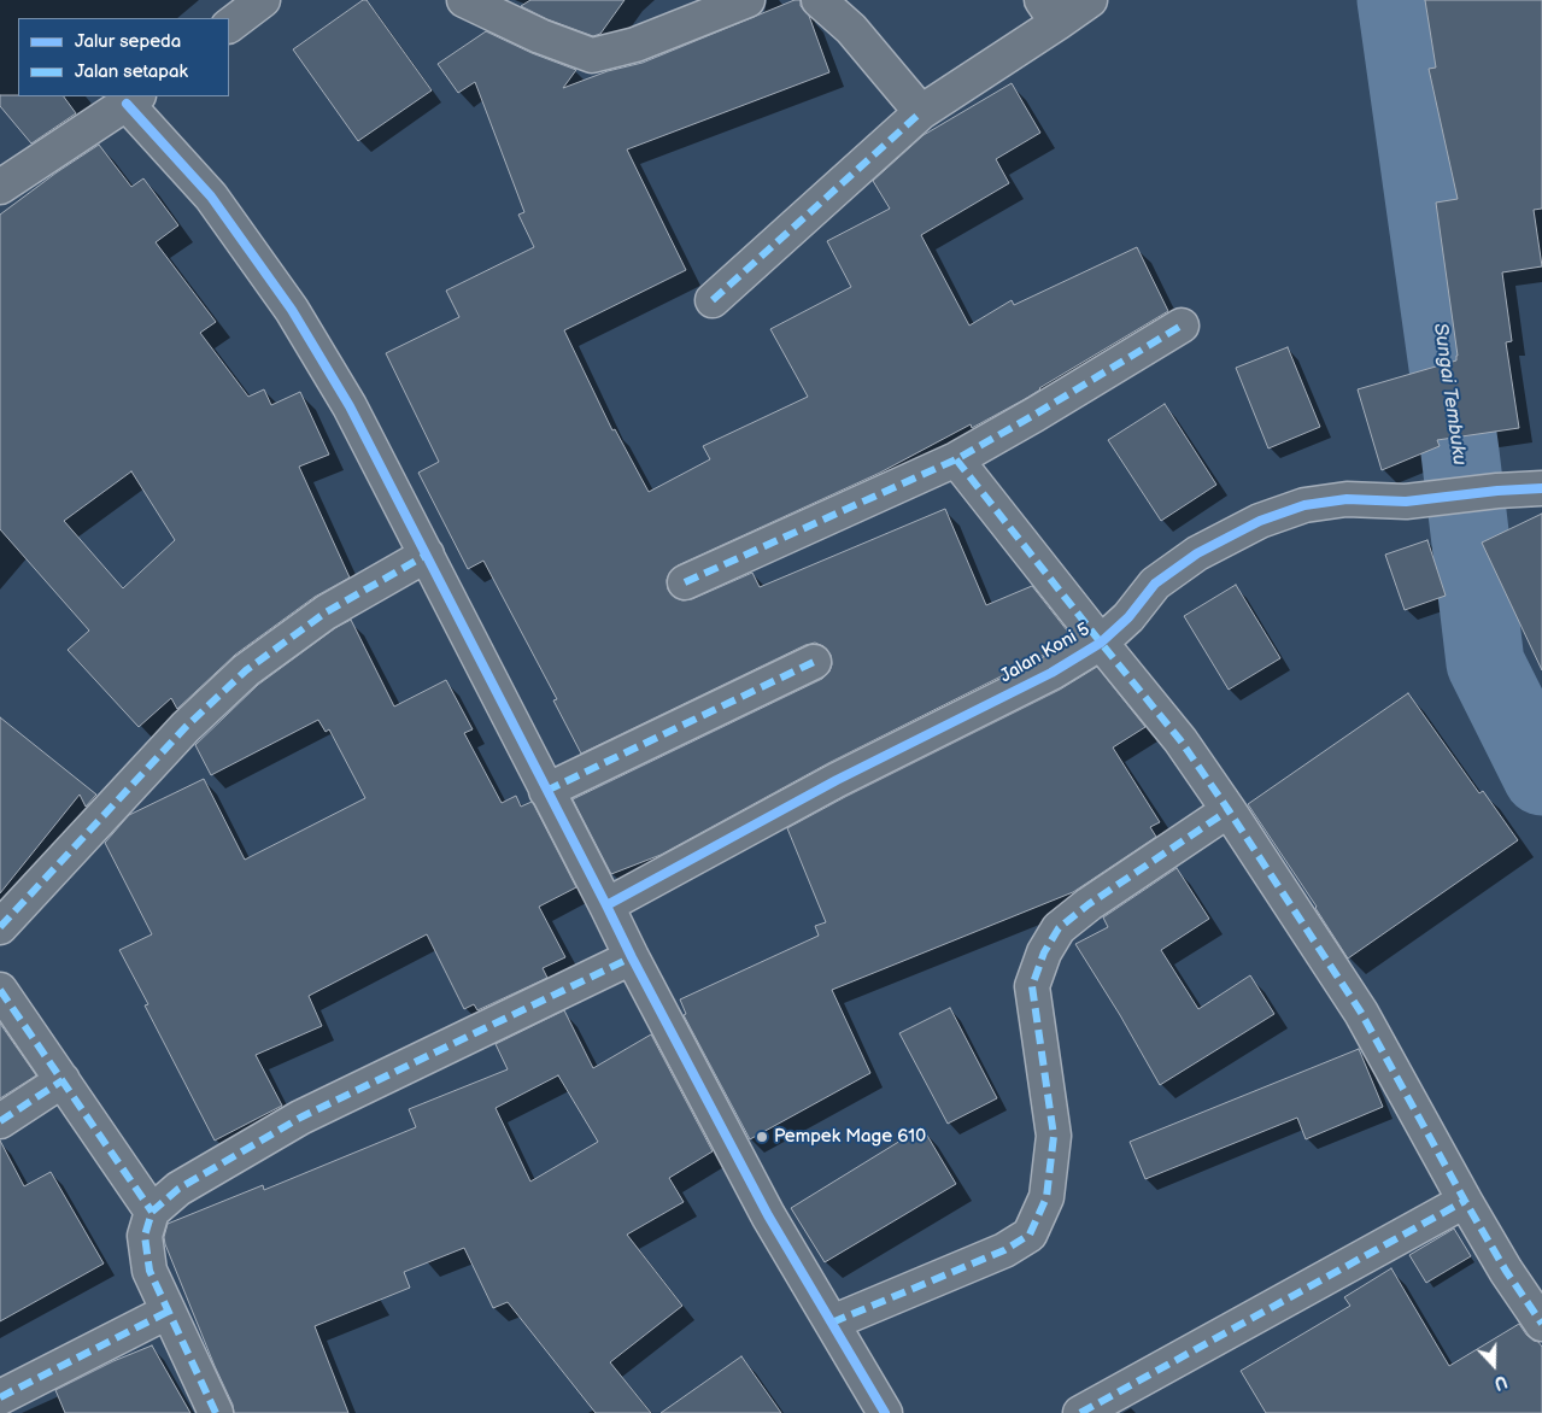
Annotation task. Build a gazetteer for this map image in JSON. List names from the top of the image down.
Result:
{
  "streets": {
    "street": ["Jalan Koni 5"]
  },
  "water": ["Sungai Tembuku"],
  "places": ["Pempek Mage 610"],
  "legend": ["Jalur sepeda", "Jalan setapak"],
  "north": "bottom"
}
